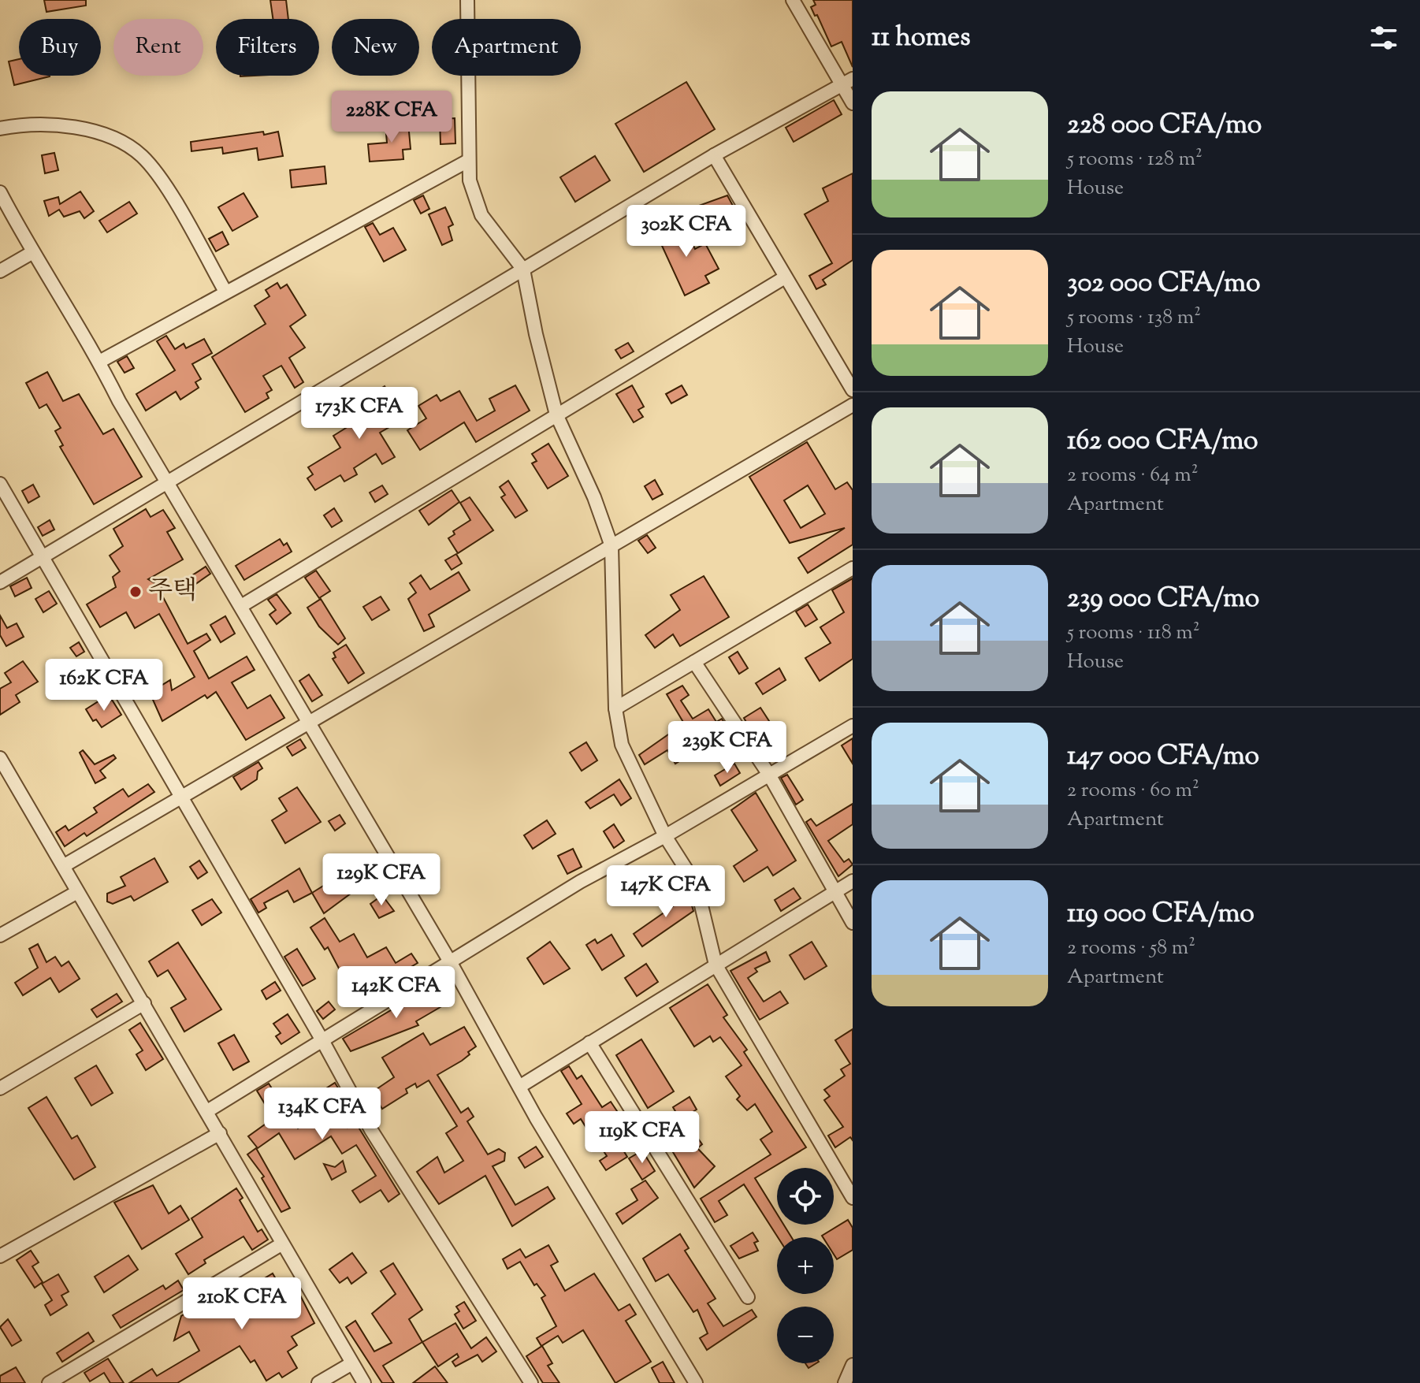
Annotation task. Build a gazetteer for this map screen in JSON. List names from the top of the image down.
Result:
{
  "places": ["주택"],
  "page": {
    "heading": "11 homes",
    "chip": [
      "Buy",
      "Rent",
      "Filters",
      "New",
      "Apartment"
    ],
    "list": [
      {
        "name": "228 000 CFA/mo",
        "note": "5 rooms · 128 m² · House"
      },
      {
        "name": "302 000 CFA/mo",
        "note": "5 rooms · 138 m² · House"
      },
      {
        "name": "162 000 CFA/mo",
        "note": "2 rooms · 64 m² · Apartment"
      },
      {
        "name": "239 000 CFA/mo",
        "note": "5 rooms · 118 m² · House"
      },
      {
        "name": "147 000 CFA/mo",
        "note": "2 rooms · 60 m² · Apartment"
      },
      {
        "name": "119 000 CFA/mo",
        "note": "2 rooms · 58 m² · Apartment"
      }
    ],
    "price": [
      "228K CFA",
      "302K CFA",
      "173K CFA",
      "162K CFA",
      "239K CFA",
      "129K CFA",
      "147K CFA",
      "142K CFA",
      "134K CFA",
      "119K CFA",
      "210K CFA"
    ],
    "map_buttons": ["+", "−"]
  }
}
